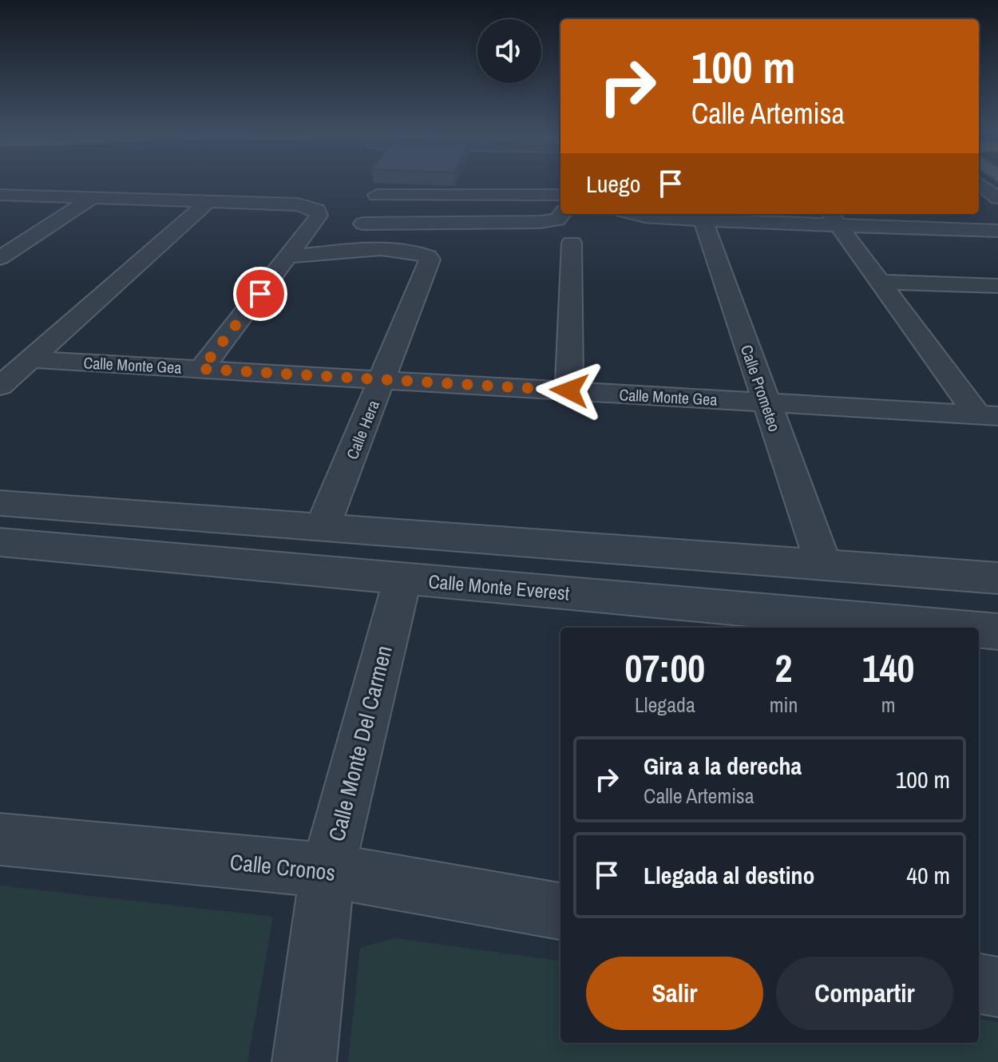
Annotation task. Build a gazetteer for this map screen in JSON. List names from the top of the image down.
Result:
{
  "streets": {
    "street": [
      "Calle Monte Gea",
      "Calle Prometeo",
      "Calle Hera",
      "Calle Monte Everest",
      "Calle Monte Del Carmen",
      "Calle Cronos"
    ]
  },
  "crossings": [
    ["Calle Monte Gea", "Calle Prometeo"],
    ["Calle Monte Gea", "Calle Hera"],
    ["Calle Monte Everest", "Calle Monte Del Carmen"],
    ["Calle Monte Del Carmen", "Calle Cronos"]
  ],
  "page": {
    "turn": ["100 m", "Calle Artemisa"],
    "then": "Luego",
    "eta": [
      "07:00",
      "Llegada",
      "2",
      "min",
      "140",
      "m"
    ],
    "list": [
      {
        "name": "Gira a la derecha",
        "note": "Calle Artemisa",
        "value": "100 m"
      },
      {
        "name": "Llegada al destino",
        "value": "40 m"
      }
    ],
    "buttons": ["Salir", "Compartir"]
  }
}
